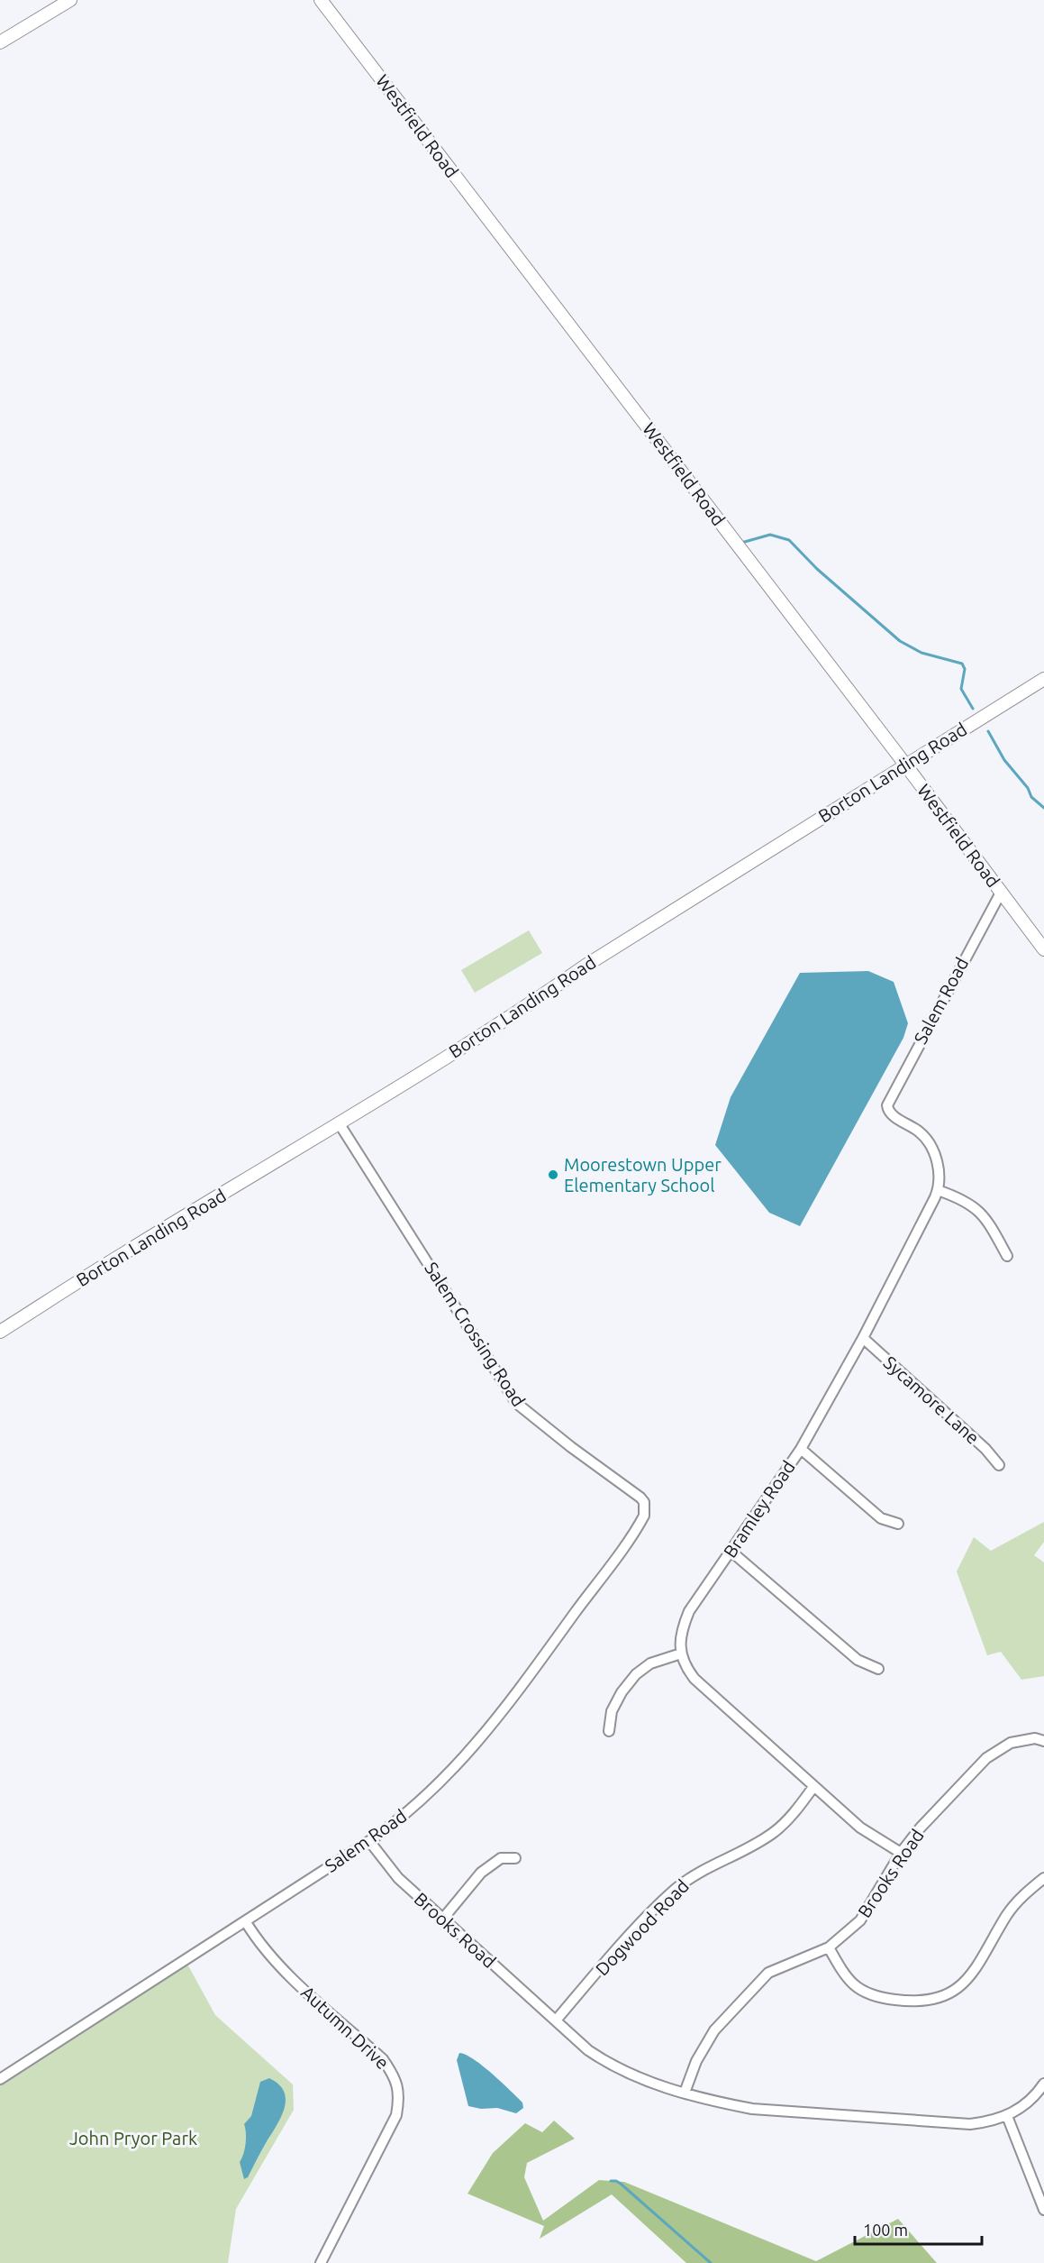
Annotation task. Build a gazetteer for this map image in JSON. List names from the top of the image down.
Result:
{
  "streets": {
    "street": [
      "Westfield Road",
      "Borton Landing Road",
      "Salem Road",
      "Salem Crossing Road",
      "Sycamore Lane",
      "Bramley Road",
      "Brooks Road",
      "Dogwood Road",
      "Autumn Drive"
    ]
  },
  "crossings": [
    ["Westfield Road", "Borton Landing Road"],
    ["Westfield Road", "Salem Road"],
    ["Borton Landing Road", "Salem Crossing Road"],
    ["Salem Road", "Salem Crossing Road"],
    ["Salem Road", "Bramley Road"],
    ["Salem Road", "Brooks Road"],
    ["Salem Road", "Autumn Drive"],
    ["Sycamore Lane", "Bramley Road"],
    ["Brooks Road", "Dogwood Road"]
  ],
  "parks": ["John Pryor Park"],
  "places": ["Moorestown Upper Elementary School"],
  "scale_bar": "100 m"
}
